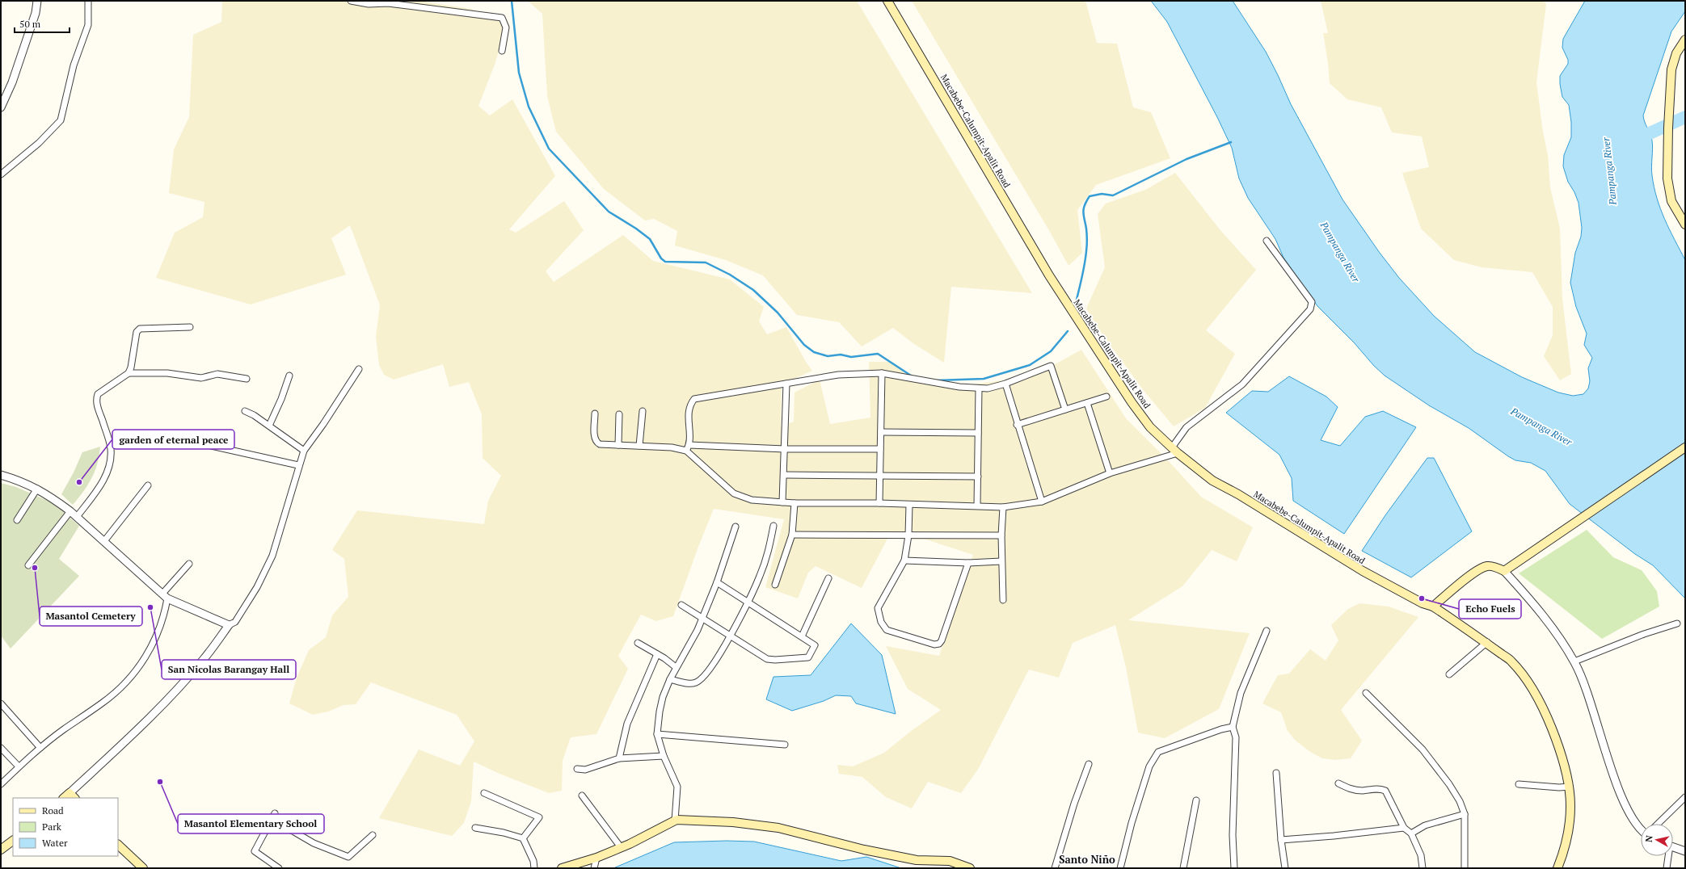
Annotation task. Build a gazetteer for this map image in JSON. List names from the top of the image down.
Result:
{
  "streets": {
    "main road": ["Macabebe-Calumpit-Apalit Road"]
  },
  "districts": ["Santo Niño"],
  "water": ["Pampanga River"],
  "places": [
    "garden of eternal peace",
    "Masantol Cemetery",
    "Echo Fuels",
    "San Nicolas Barangay Hall",
    "Masantol Elementary School"
  ],
  "legend": ["Road", "Park", "Water"],
  "scale_bar": "50 m",
  "north": "left"
}
